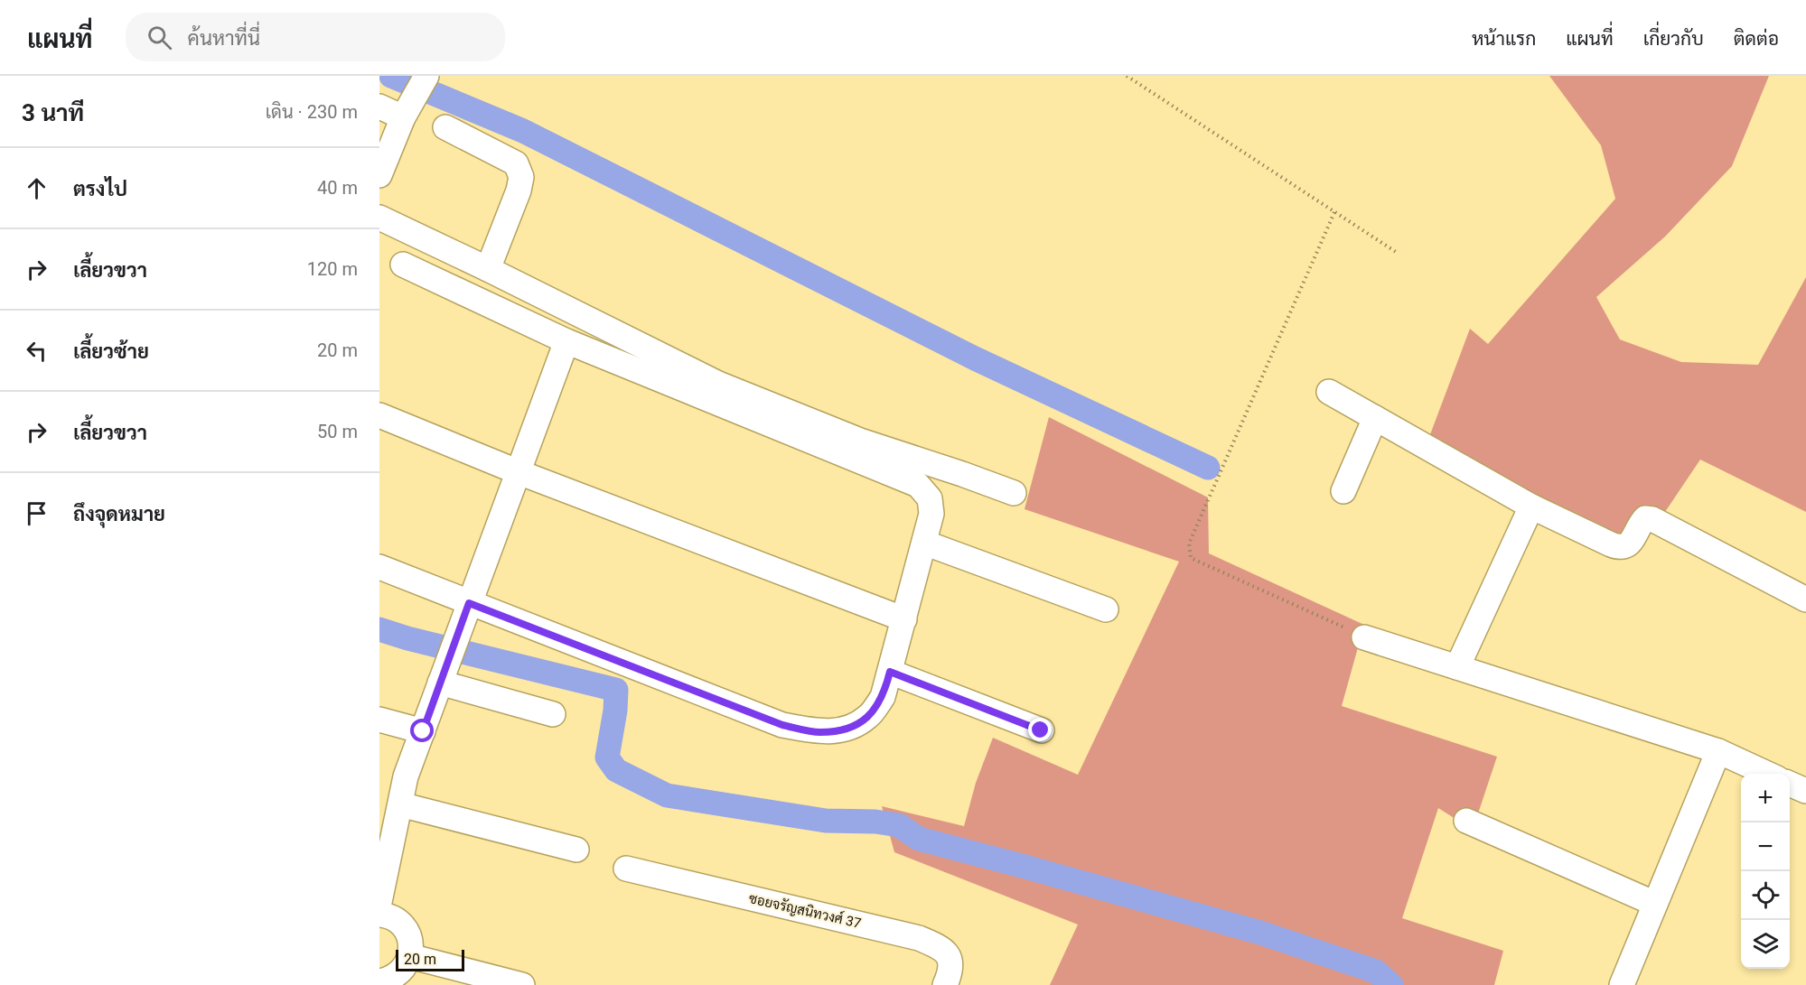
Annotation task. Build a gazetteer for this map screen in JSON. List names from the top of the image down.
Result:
{
  "streets": {
    "street": ["ซอยจรัญสนิทวงศ์ 37"]
  },
  "scale_bar": "20 m",
  "page": {
    "header": "แผนที่",
    "search": "ค้นหาที่นี่",
    "nav": [
      "หน้าแรก",
      "แผนที่",
      "เกี่ยวกับ",
      "ติดต่อ"
    ],
    "heading": ["3 นาที", "เดิน · 230 m"],
    "list": [
      ["ตรงไป", "40 m"],
      ["เลี้ยวขวา", "120 m"],
      ["เลี้ยวซ้าย", "20 m"],
      ["เลี้ยวขวา", "50 m"],
      "ถึงจุดหมาย"
    ],
    "map_buttons": ["+", "−"],
    "scale": "20 m"
  }
}
